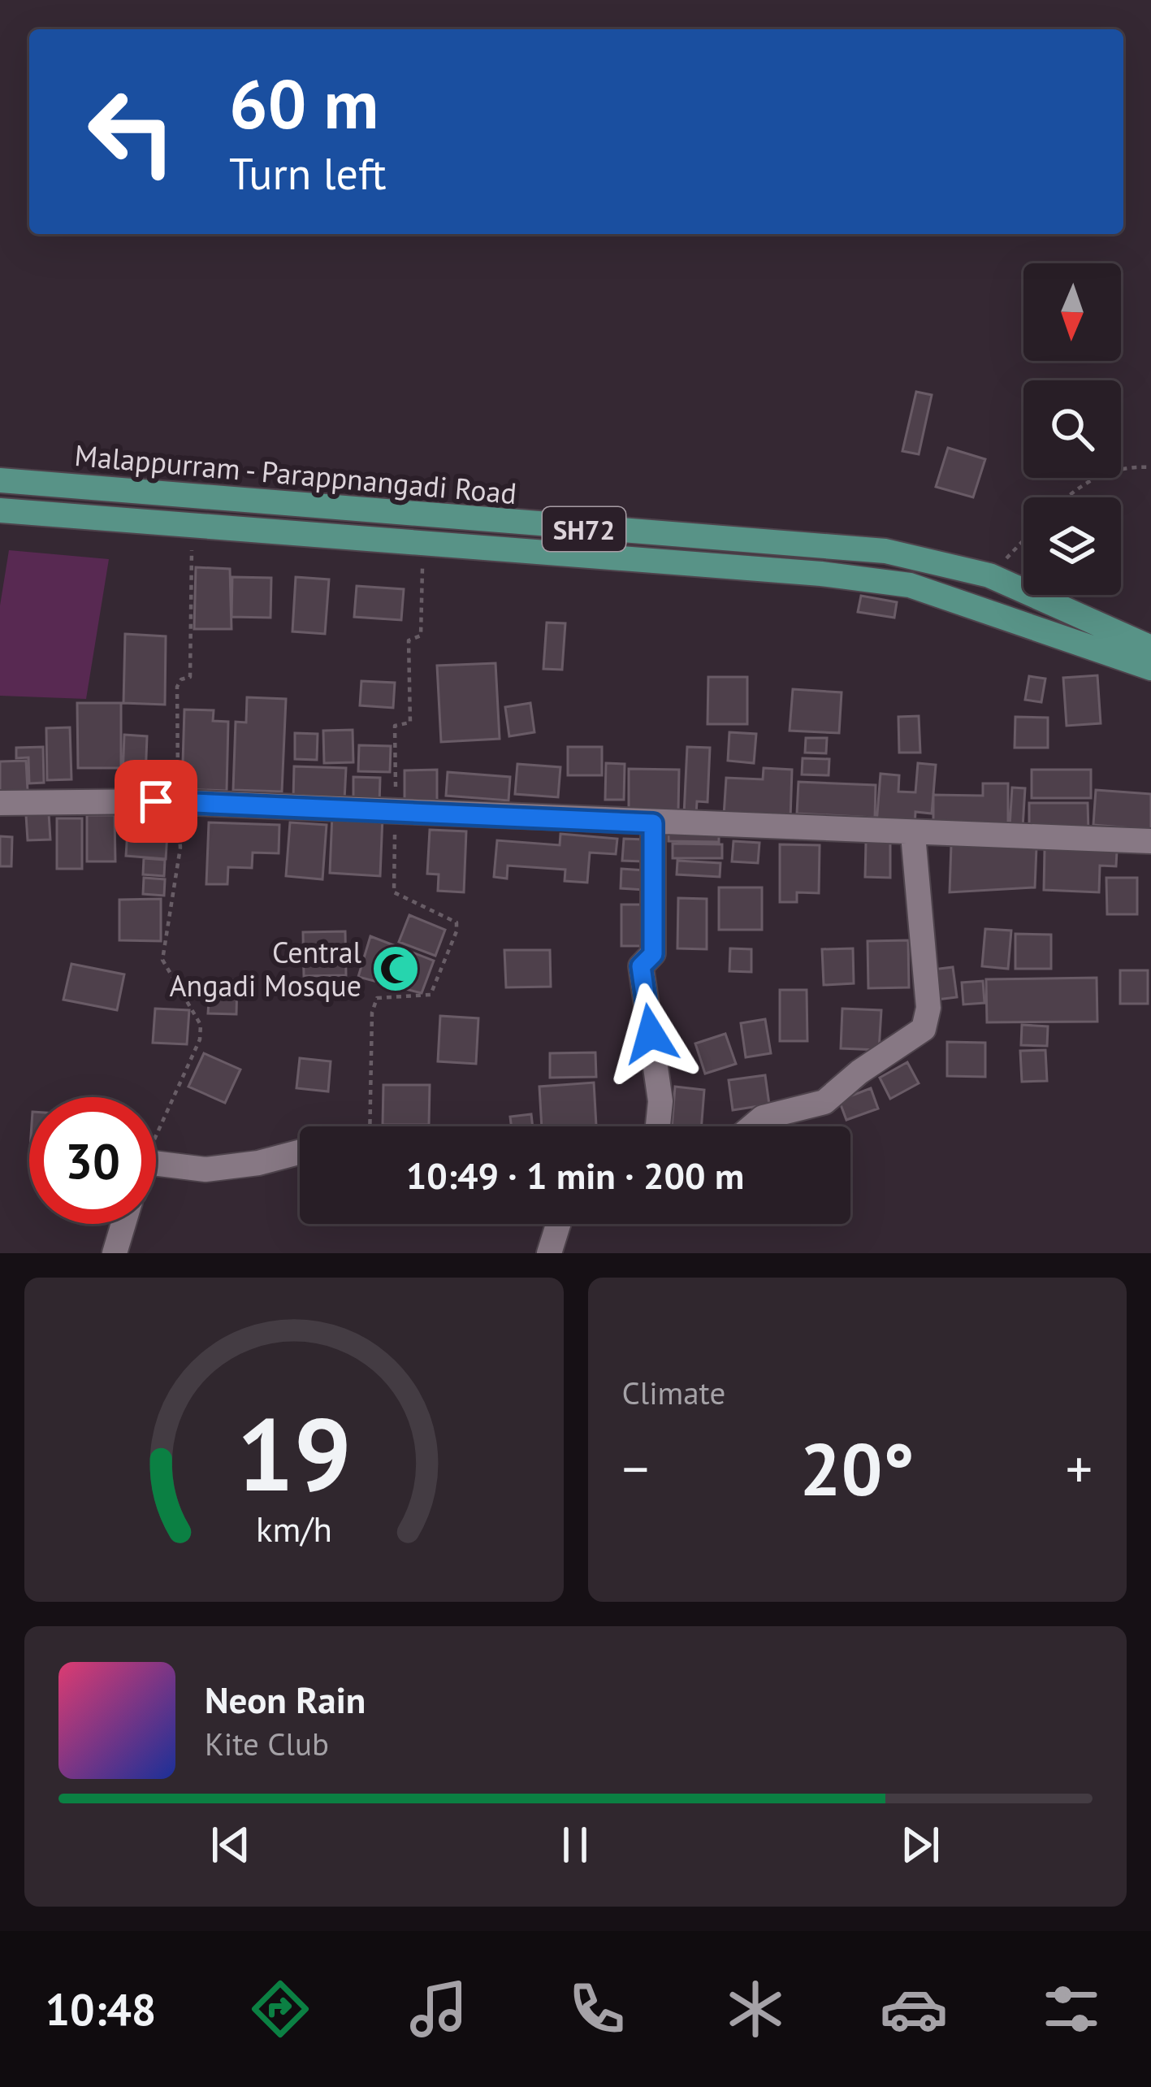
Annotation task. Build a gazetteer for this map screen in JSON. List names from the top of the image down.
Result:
{
  "streets": {
    "main road": ["Malappurram - Parappnangadi Road", "SH72"]
  },
  "places": {
    "mosque": ["Central Angadi Mosque"]
  },
  "north": "bottom",
  "page": {
    "turn": ["60 m", "Turn left"],
    "limit": "30",
    "trip": "10:49 · 1 min · 200 m",
    "tile": "Climate",
    "heat": ["−", "20°", "+"],
    "song": ["Neon Rain", "Kite Club"],
    "tabs": "10:48",
    "gauge": ["19", "km/h"]
  }
}
